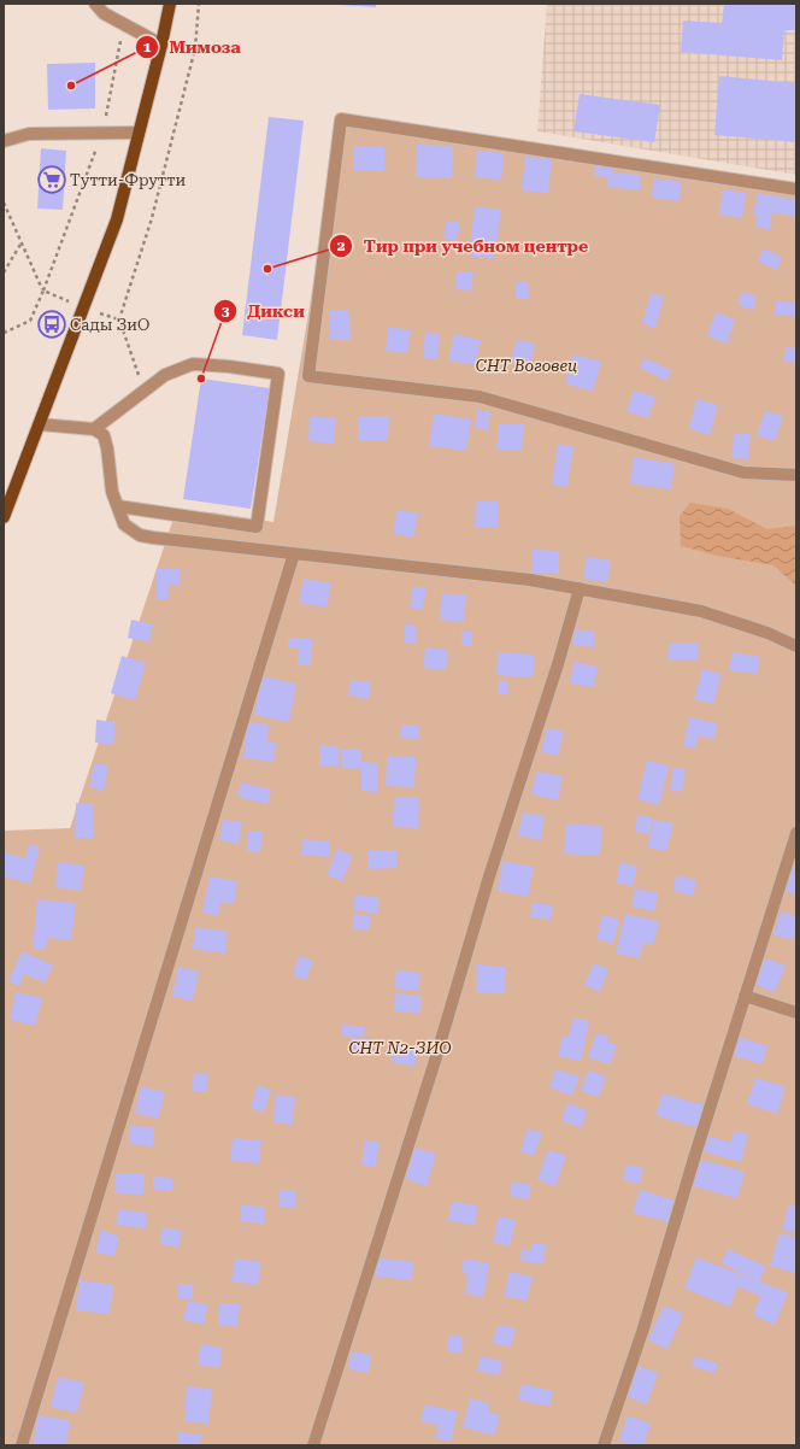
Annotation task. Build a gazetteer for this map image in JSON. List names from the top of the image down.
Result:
{
  "parks": ["СНТ Воговец", "СНТ N2-ЗИО"],
  "places": {
    "other": ["Мимоза", "Тир при учебном центре", "Дикси"],
    "supermarket": ["Тутти-Фрутти"],
    "bus stop": ["Сады ЗиО"]
  }
}
